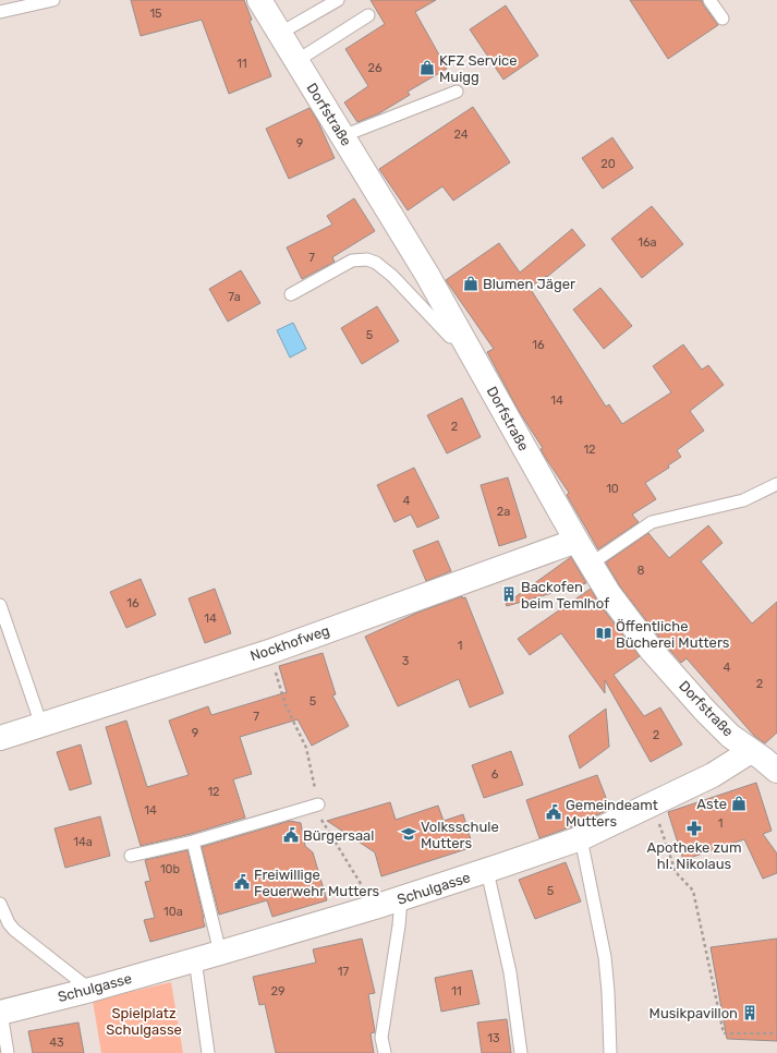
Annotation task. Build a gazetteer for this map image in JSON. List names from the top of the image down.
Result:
{
  "streets": {
    "street": ["Dorfstraße", "Nockhofweg", "Schulgasse"]
  },
  "crossings": [
    ["Dorfstraße", "Nockhofweg"],
    ["Dorfstraße", "Schulgasse"]
  ],
  "parks": ["Spielplatz Schulgasse"],
  "places": {
    "shop": ["KFZ Service Muigg", "Blumen Jäger", "Aste"],
    "building": ["Backofen beim Temlhof", "Musikpavillon"],
    "library": ["Öffentliche Bücherei Mutters"],
    "public building": ["Gemeindeamt Mutters", "Bürgersaal", "Freiwillige Feuerwehr Mutters"],
    "pharmacy": ["Apotheke zum hl. Nikolaus"],
    "school or university": ["Volksschule Mutters"]
  },
  "house_numbers": [
    "15",
    "11",
    "26",
    "24",
    "9",
    "20",
    "16a",
    "7",
    "7a",
    "5",
    "16",
    "14",
    "2",
    "12",
    "10",
    "4",
    "2a",
    "8",
    "16",
    "14",
    "1",
    "3",
    "4",
    "2",
    "5",
    "7",
    "9",
    "2",
    "6",
    "12",
    "14",
    "1",
    "14a",
    "10b",
    "5",
    "10a",
    "17",
    "29",
    "11",
    "13",
    "43"
  ]
}
